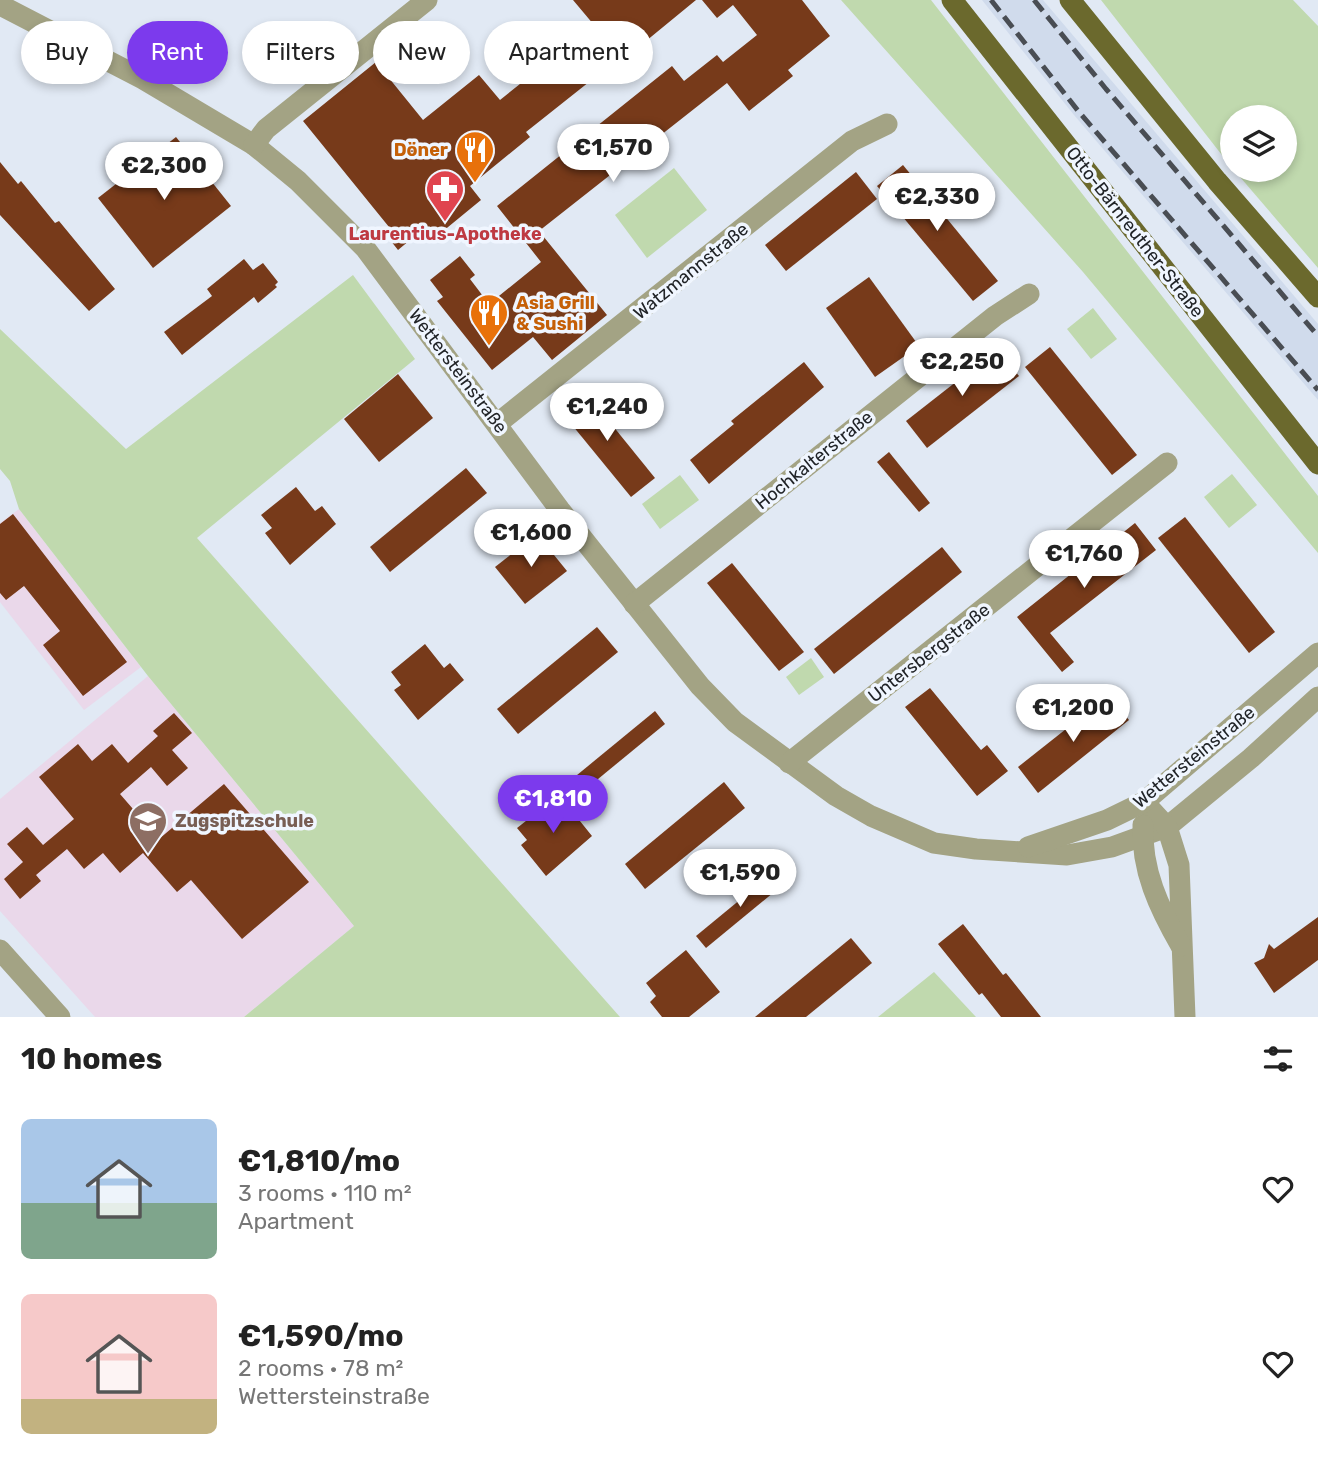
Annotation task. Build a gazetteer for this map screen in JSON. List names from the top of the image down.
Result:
{
  "streets": {
    "main road": ["Otto-Bärnreuther-Straße"],
    "street": [
      "Watzmannstraße",
      "Wettersteinstraße",
      "Hochkalterstraße",
      "Untersbergstraße"
    ]
  },
  "crossings": [
    ["Watzmannstraße", "Wettersteinstraße"],
    ["Wettersteinstraße", "Hochkalterstraße"],
    ["Wettersteinstraße", "Untersbergstraße"]
  ],
  "places": {
    "restaurant": ["Döner", "Asia Grill & Sushi"],
    "pharmacy": ["Laurentius-Apotheke"],
    "school or university": ["Zugspitzschule"]
  },
  "page": {
    "chip": [
      "Buy",
      "Rent",
      "Filters",
      "New",
      "Apartment"
    ],
    "price": [
      "€1,570",
      "€2,300",
      "€2,330",
      "€2,250",
      "€1,240",
      "€1,600",
      "€1,760",
      "€1,200",
      "€1,810",
      "€1,590"
    ],
    "heading": "10 homes",
    "list": [
      {
        "name": "€1,810/mo",
        "note": "3 rooms · 110 m² · Apartment"
      },
      {
        "name": "€1,590/mo",
        "note": "2 rooms · 78 m² · Wettersteinstraße"
      }
    ]
  }
}
